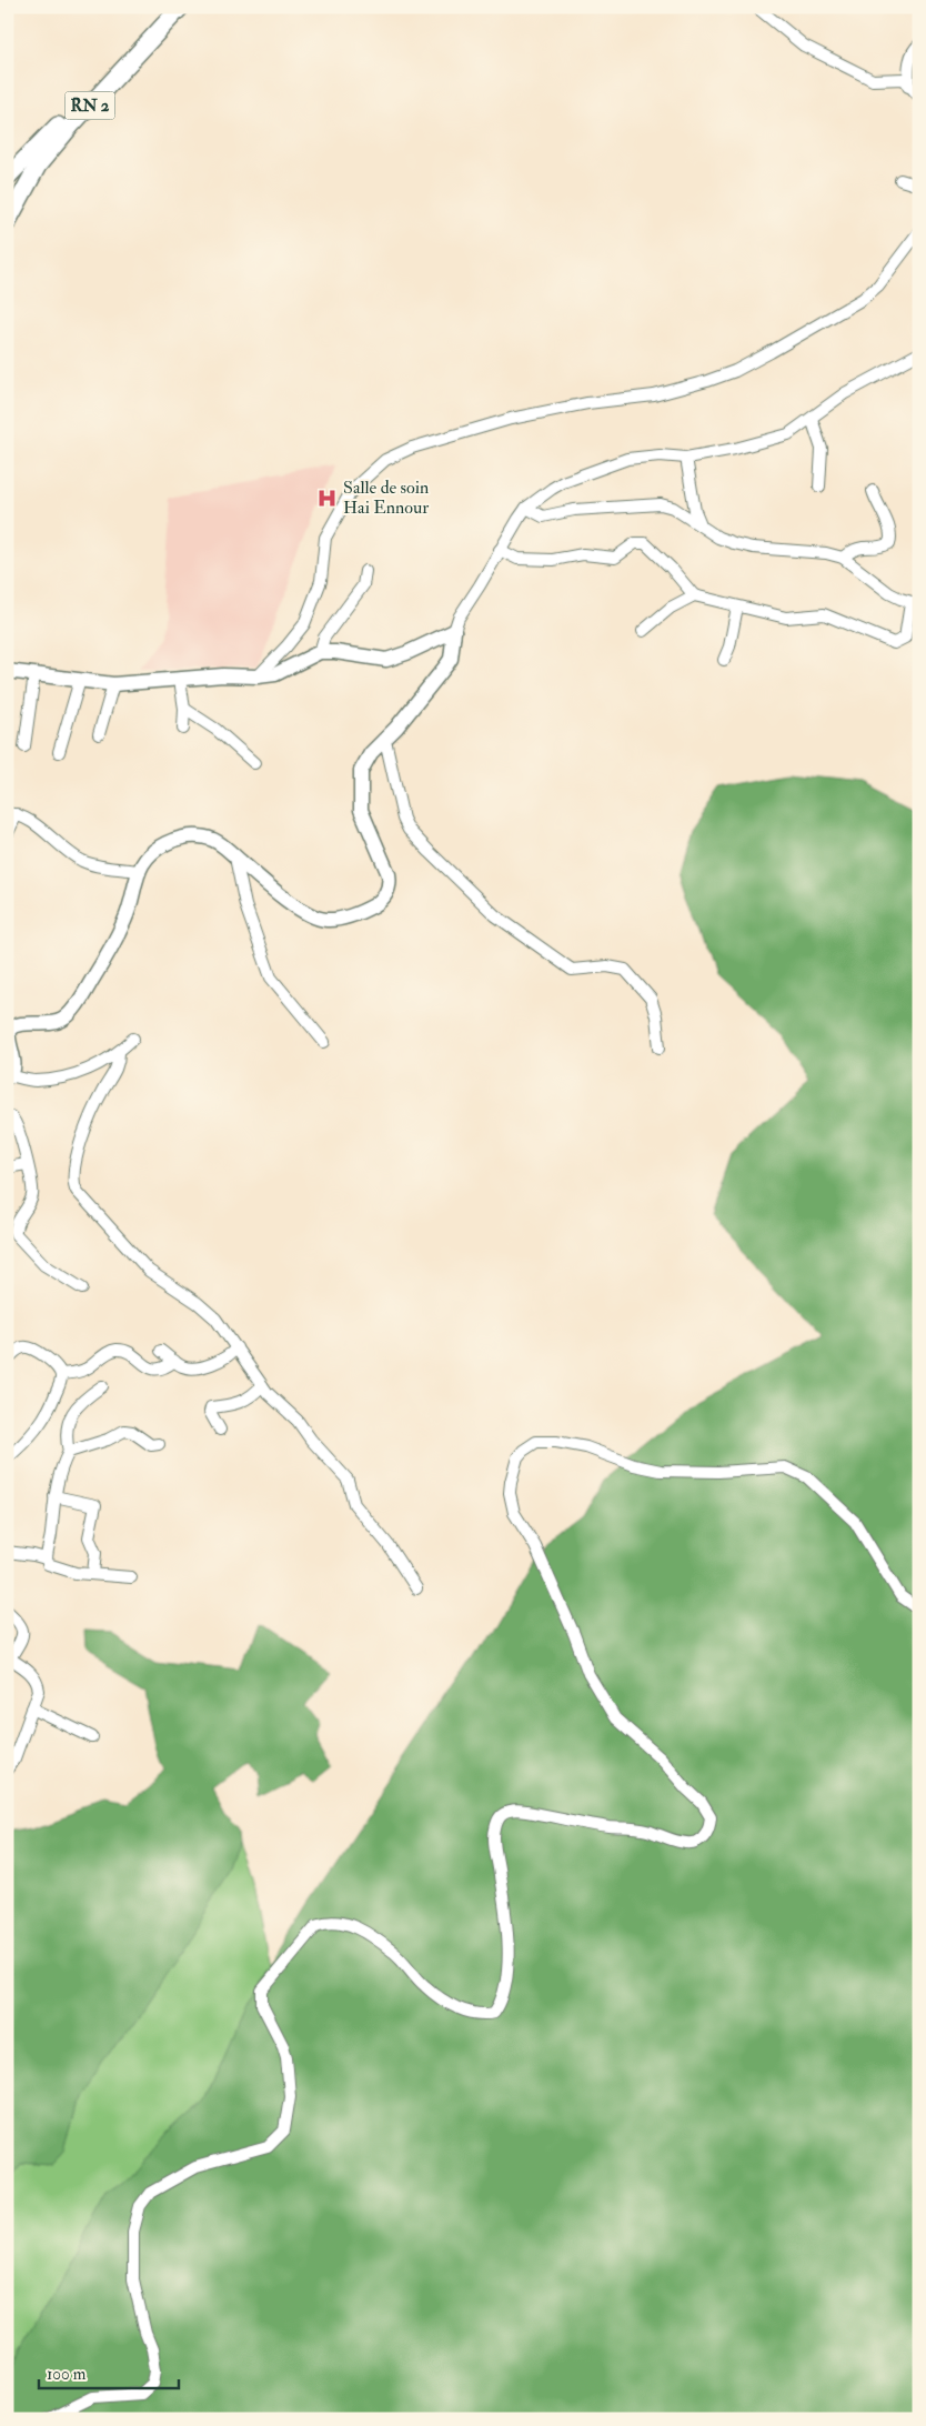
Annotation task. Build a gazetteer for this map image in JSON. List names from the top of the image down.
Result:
{
  "streets": {
    "main road": ["RN 2"]
  },
  "places": {
    "hospital": ["Salle de soin Hai Ennour"]
  },
  "scale_bar": "100 m"
}
